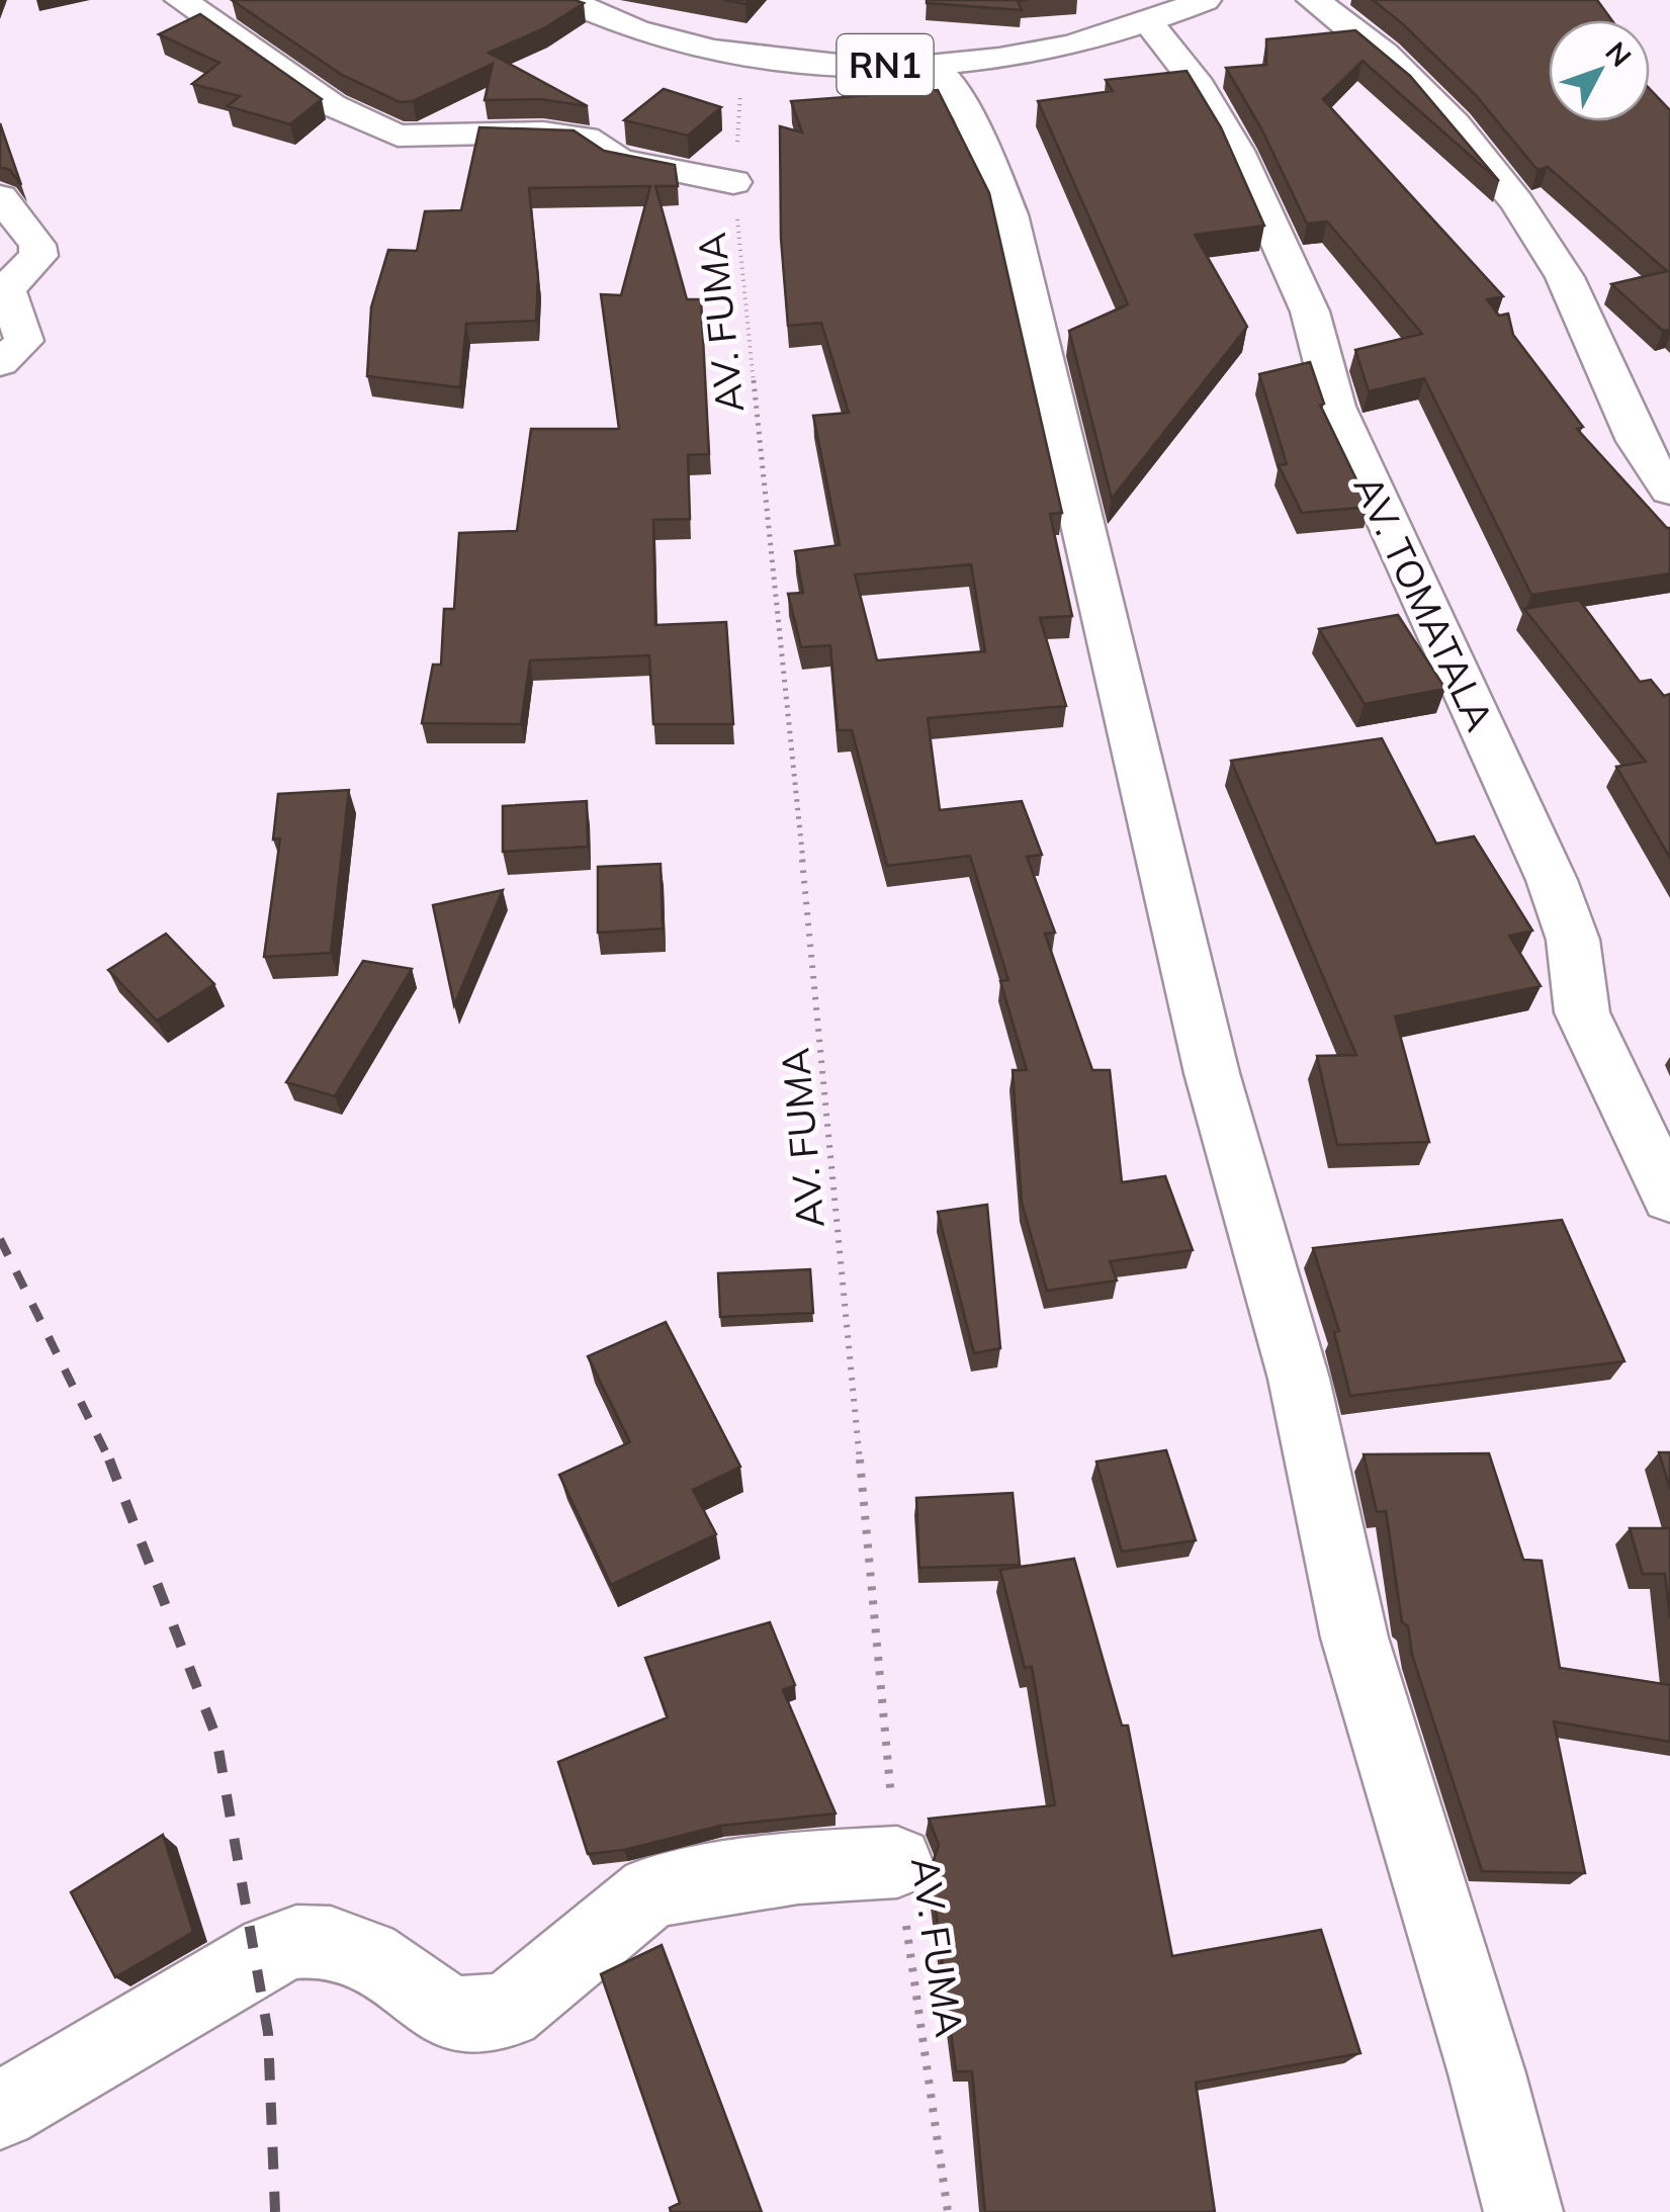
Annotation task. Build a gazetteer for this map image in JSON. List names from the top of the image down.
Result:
{
  "streets": {
    "main road": ["RN1", "AV. TOMATALA"],
    "path": ["AV. FUMA"]
  },
  "crossings": [
    ["RN1", "AV. FUMA"],
    ["RN1", "AV. TOMATALA"]
  ],
  "north": "top right"
}
